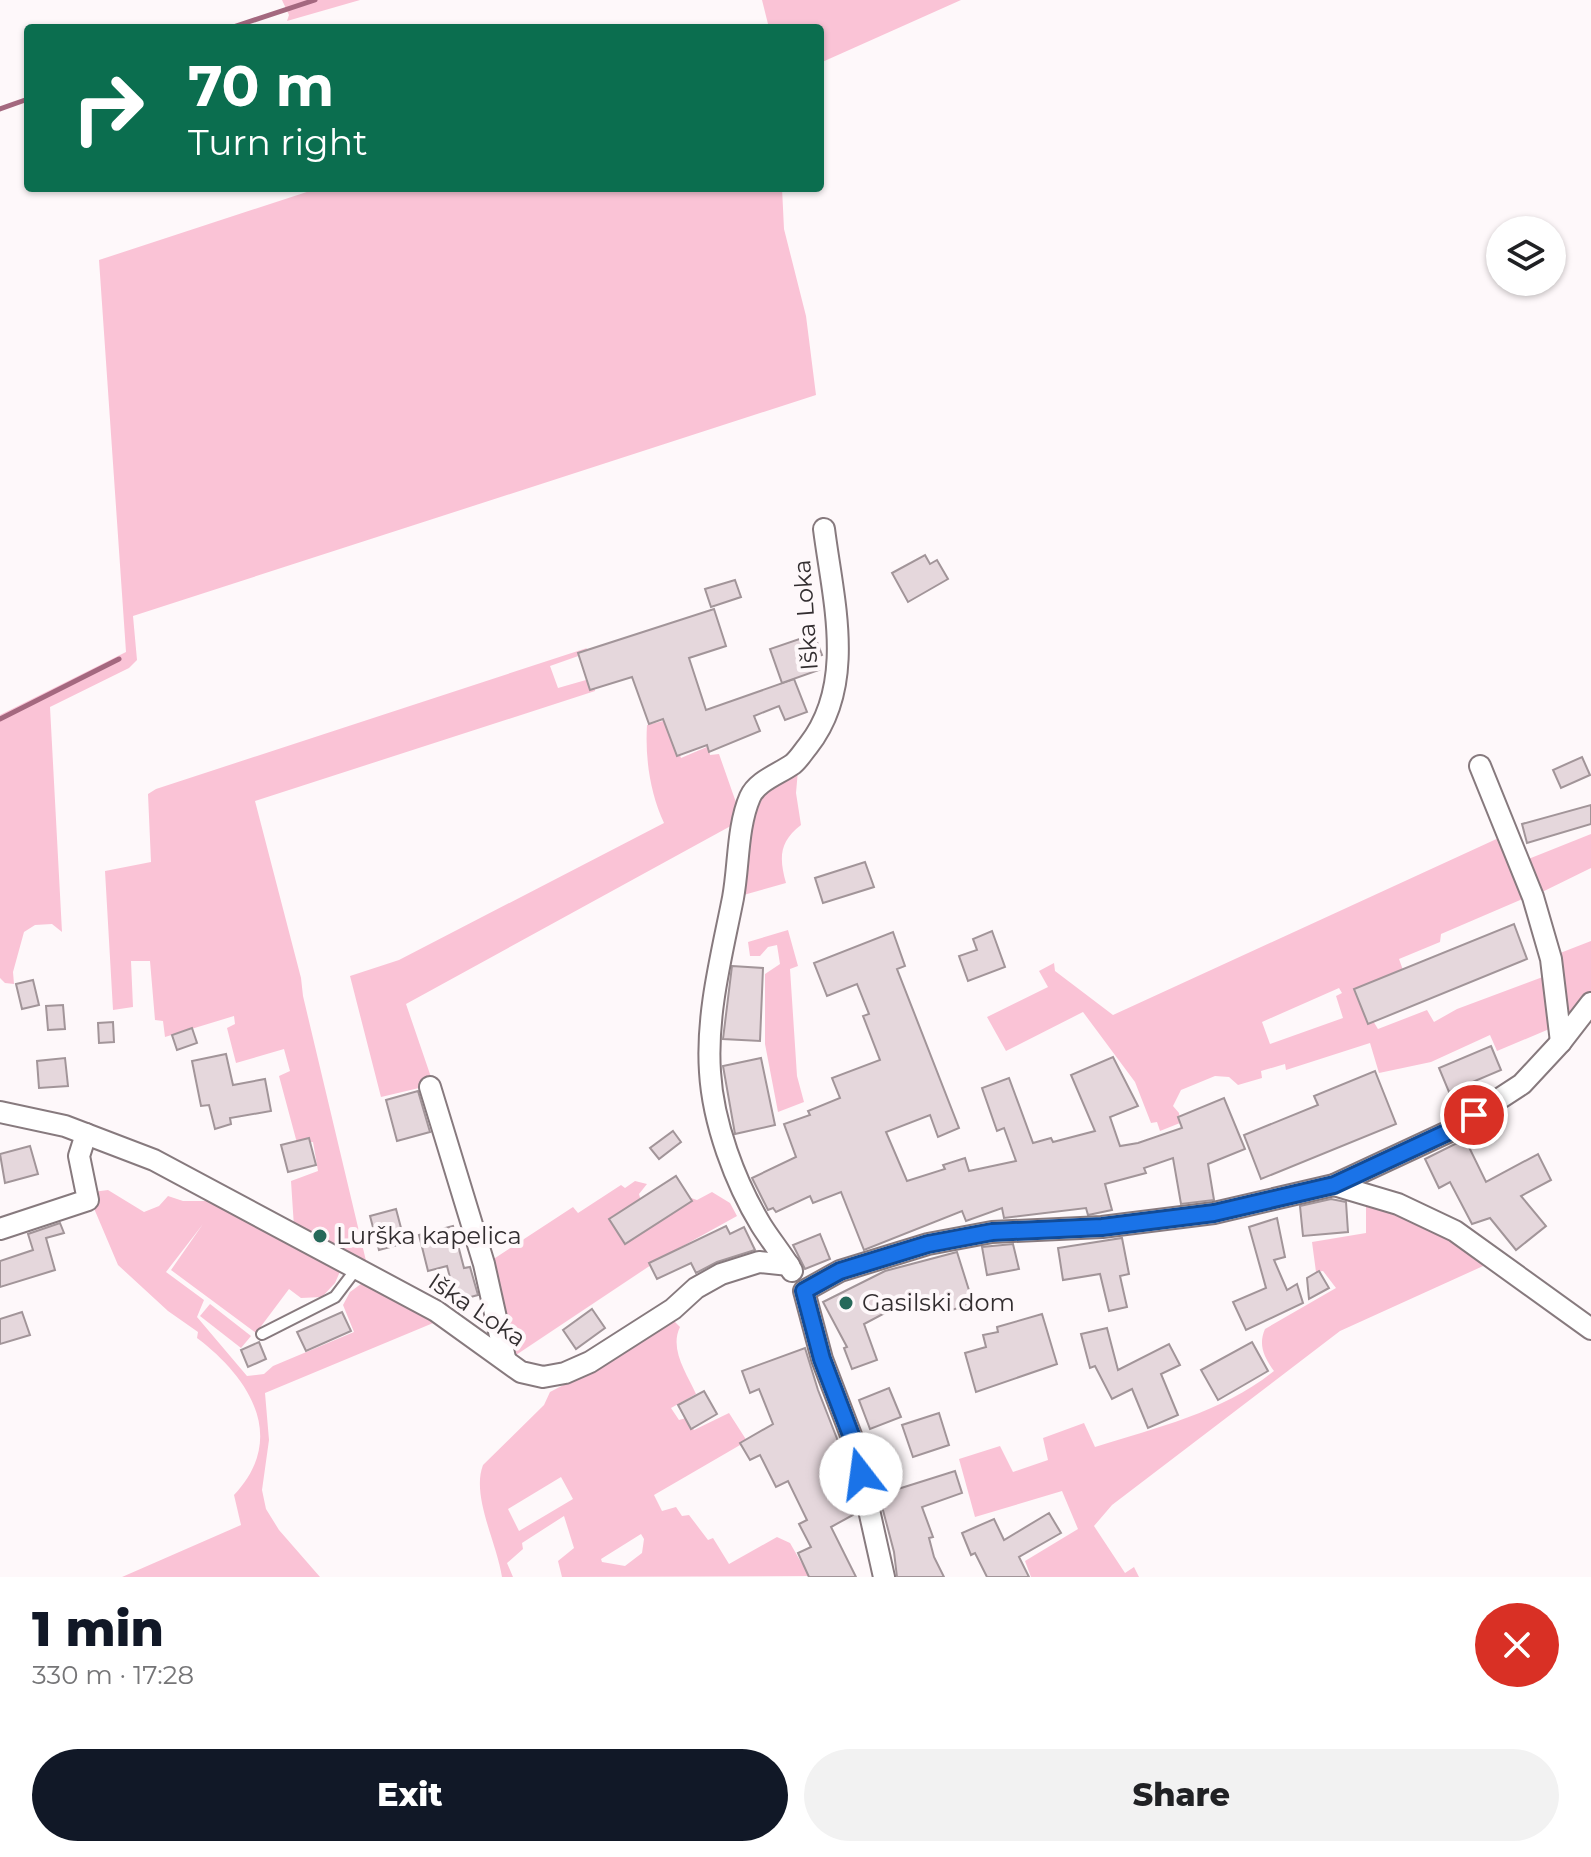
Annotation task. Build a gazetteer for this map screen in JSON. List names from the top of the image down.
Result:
{
  "streets": {
    "street": ["Iška Loka"]
  },
  "places": ["Lurška kapelica", "Gasilski dom"],
  "page": {
    "turn": ["70 m", "Turn right"],
    "heading": ["1 min", "330 m · 17:28"],
    "buttons": ["Exit", "Share"]
  }
}
